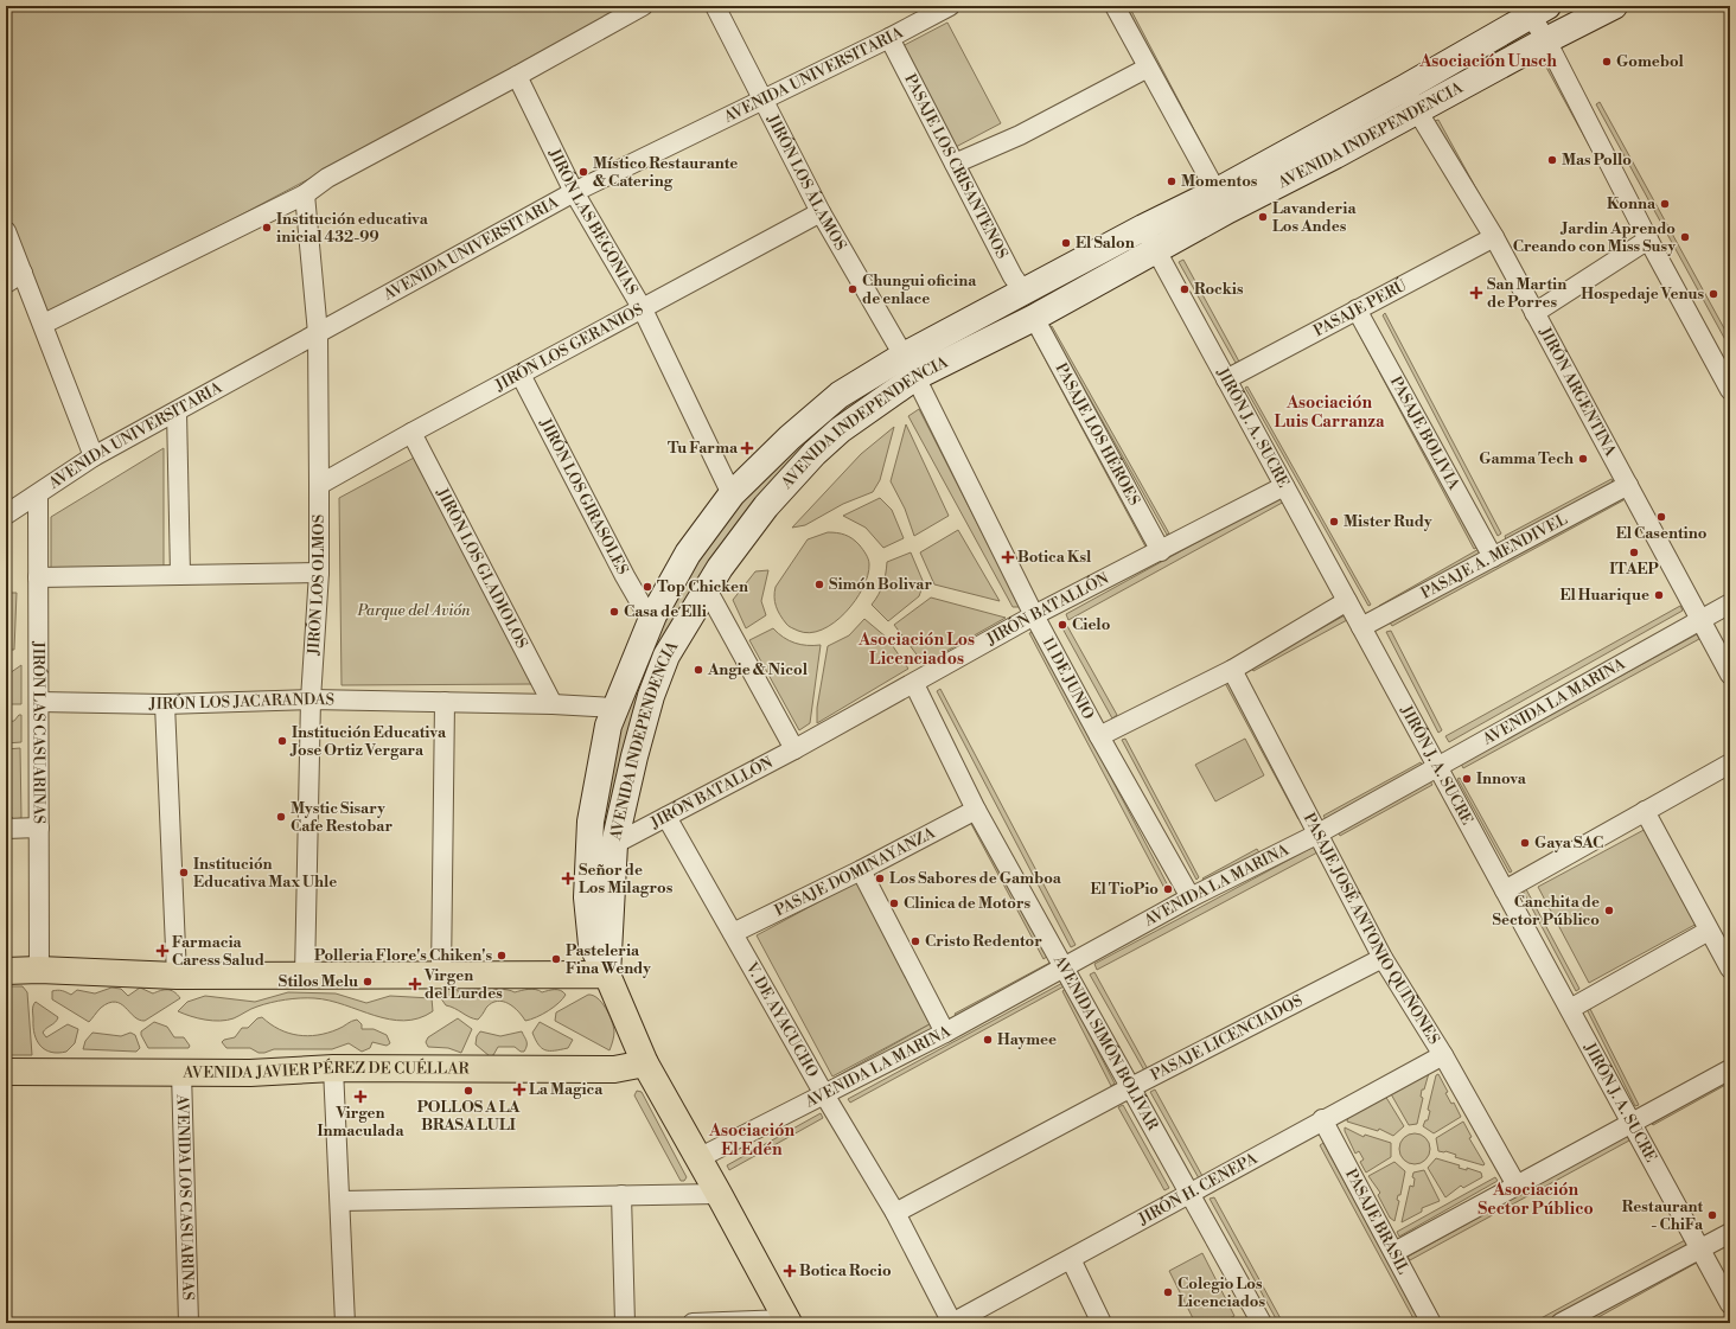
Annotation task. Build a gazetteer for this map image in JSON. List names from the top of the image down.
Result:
{
  "streets": {
    "highway": ["AVENIDA JAVIER PÉREZ DE CUÉLLAR"],
    "street": [
      "AVENIDA UNIVERSITARIA",
      "AVENIDA INDEPENDENCIA",
      "PASAJE LOS CRISANTENOS",
      "JIRÓN LOS ÁLAMOS",
      "JIRÓN LAS BEGONIAS",
      "PASAJE PERÚ",
      "JIRÓN LOS GERANIOS",
      "JIRÓN ARGENTINA",
      "JIRÓN J. A. SUCRE",
      "PASAJE BOLIVIA",
      "PASAJE LOS HÉROES",
      "JIRÓN LOS GIRASOLES",
      "PASAJE A. MENDIVEL",
      "JIRÓN LOS GLADIOLOS",
      "JIRÓN LOS OLMOS",
      "JIRÓN BATALLÓN",
      "11 DE JUNIO",
      "JIRÓN LOS JACARANDAS",
      "AVENIDA LA MARINA",
      "JIRÓN LAS CASUARINAS",
      "PASAJE DOMINAYANZA",
      "PASAJE JOSÉ ANTONIO QUIÑONES",
      "V. DE AYACUCHO",
      "PASAJE LICENCIADOS",
      "AVENIDA SIMÓN BOLÍVAR",
      "JIRÓN H. CENEPA",
      "AVENIDA LOS CASUARINAS",
      "PASAJE BRASIL"
    ]
  },
  "crossings": [
    ["AVENIDA UNIVERSITARIA", "PASAJE LOS CRISANTENOS"],
    ["AVENIDA UNIVERSITARIA", "JIRÓN LOS ÁLAMOS"],
    ["AVENIDA UNIVERSITARIA", "JIRÓN LAS BEGONIAS"],
    ["AVENIDA UNIVERSITARIA", "JIRÓN LOS OLMOS"],
    ["AVENIDA UNIVERSITARIA", "JIRÓN LAS CASUARINAS"],
    ["AVENIDA INDEPENDENCIA", "PASAJE LOS CRISANTENOS"],
    ["AVENIDA INDEPENDENCIA", "JIRÓN LOS ÁLAMOS"],
    ["AVENIDA INDEPENDENCIA", "JIRÓN LAS BEGONIAS"],
    ["AVENIDA INDEPENDENCIA", "JIRÓN ARGENTINA"],
    ["AVENIDA INDEPENDENCIA", "JIRÓN J. A. SUCRE"],
    ["AVENIDA INDEPENDENCIA", "PASAJE LOS HÉROES"],
    ["AVENIDA INDEPENDENCIA", "JIRÓN LOS GIRASOLES"],
    ["AVENIDA INDEPENDENCIA", "JIRÓN BATALLÓN"],
    ["AVENIDA INDEPENDENCIA", "11 DE JUNIO"],
    ["AVENIDA INDEPENDENCIA", "JIRÓN LOS JACARANDAS"],
    ["JIRÓN LOS ÁLAMOS", "JIRÓN LOS GERANIOS"],
    ["JIRÓN LOS ÁLAMOS", "11 DE JUNIO"],
    ["JIRÓN LAS BEGONIAS", "JIRÓN LOS GERANIOS"],
    ["PASAJE PERÚ", "JIRÓN ARGENTINA"],
    ["PASAJE PERÚ", "JIRÓN J. A. SUCRE"],
    ["PASAJE PERÚ", "PASAJE BOLIVIA"],
    ["JIRÓN LOS GERANIOS", "JIRÓN LOS GIRASOLES"],
    ["JIRÓN LOS GERANIOS", "JIRÓN LOS GLADIOLOS"],
    ["JIRÓN LOS GERANIOS", "JIRÓN LOS OLMOS"],
    ["JIRÓN ARGENTINA", "PASAJE A. MENDIVEL"],
    ["JIRÓN ARGENTINA", "AVENIDA LA MARINA"],
    ["JIRÓN J. A. SUCRE", "PASAJE A. MENDIVEL"],
    ["JIRÓN J. A. SUCRE", "JIRÓN BATALLÓN"],
    ["JIRÓN J. A. SUCRE", "AVENIDA LA MARINA"],
    ["PASAJE BOLIVIA", "PASAJE A. MENDIVEL"],
    ["PASAJE LOS HÉROES", "JIRÓN BATALLÓN"],
    ["JIRÓN LOS GLADIOLOS", "JIRÓN LOS JACARANDAS"],
    ["JIRÓN LOS OLMOS", "JIRÓN LOS JACARANDAS"],
    ["JIRÓN BATALLÓN", "11 DE JUNIO"],
    ["JIRÓN BATALLÓN", "V. DE AYACUCHO"],
    ["JIRÓN BATALLÓN", "AVENIDA SIMÓN BOLÍVAR"],
    ["11 DE JUNIO", "AVENIDA LA MARINA"],
    ["JIRÓN LOS JACARANDAS", "JIRÓN LAS CASUARINAS"],
    ["AVENIDA LA MARINA", "PASAJE JOSÉ ANTONIO QUIÑONES"],
    ["AVENIDA LA MARINA", "V. DE AYACUCHO"],
    ["AVENIDA LA MARINA", "AVENIDA SIMÓN BOLÍVAR"],
    ["PASAJE DOMINAYANZA", "V. DE AYACUCHO"],
    ["PASAJE DOMINAYANZA", "AVENIDA SIMÓN BOLÍVAR"],
    ["PASAJE JOSÉ ANTONIO QUIÑONES", "PASAJE LICENCIADOS"],
    ["PASAJE JOSÉ ANTONIO QUIÑONES", "JIRÓN H. CENEPA"],
    ["V. DE AYACUCHO", "PASAJE LICENCIADOS"],
    ["V. DE AYACUCHO", "JIRÓN H. CENEPA"],
    ["PASAJE LICENCIADOS", "AVENIDA SIMÓN BOLÍVAR"],
    ["AVENIDA SIMÓN BOLÍVAR", "JIRÓN H. CENEPA"],
    ["AVENIDA JAVIER PÉREZ DE CUÉLLAR", "AVENIDA LOS CASUARINAS"],
    ["JIRÓN H. CENEPA", "PASAJE BRASIL"]
  ],
  "districts": [
    "Asociación Unsch",
    "Asociación Luis Carranza",
    "Asociación Los Licenciados",
    "Asociación El Edén",
    "Asociación Sector Público"
  ],
  "parks": ["Parque del Avión"],
  "places": {
    "other": [
      "Gomebol",
      "Mas Pollo",
      "Místico Restaurante & Catering",
      "Momentos",
      "Konna",
      "Lavanderia Los Andes",
      "Institución educativa inicial 432-99",
      "Jardin Aprendo Creando con Miss Susy",
      "El Salon",
      "Chungui oficina de enlace",
      "Rockis",
      "Hospedaje Venus",
      "Gamma Tech",
      "El Casentino",
      "Mister Rudy",
      "ITAEP",
      "Simón Bolivar",
      "Top Chicken",
      "El Huarique",
      "Casa de Elli",
      "Cielo",
      "Angie & Nicol",
      "Institución Educativa Jose Ortiz Vergara",
      "Innova",
      "Mystic Sisary Cafe Restobar",
      "Gaya SAC",
      "Institución Educativa Max Uhle",
      "Los Sabores de Gamboa",
      "El TioPio",
      "Clinica de Motors",
      "Canchita de Sector Público",
      "Cristo Redentor",
      "Polleria Flore's Chiken's",
      "Pasteleria Fina Wendy",
      "Stilos Melu",
      "Haymee",
      "POLLOS A LA BRASA LULI",
      "Restaurant - ChiFa",
      "Colegio Los Licenciados"
    ],
    "health": [
      "San Martin de Porres",
      "Tu Farma",
      "Botica Ksl",
      "Señor de Los Milagros",
      "Farmacia Caress Salud",
      "Virgen del Lurdes",
      "La Magica",
      "Virgen Inmaculada",
      "Botica Rocio"
    ]
  }
}
